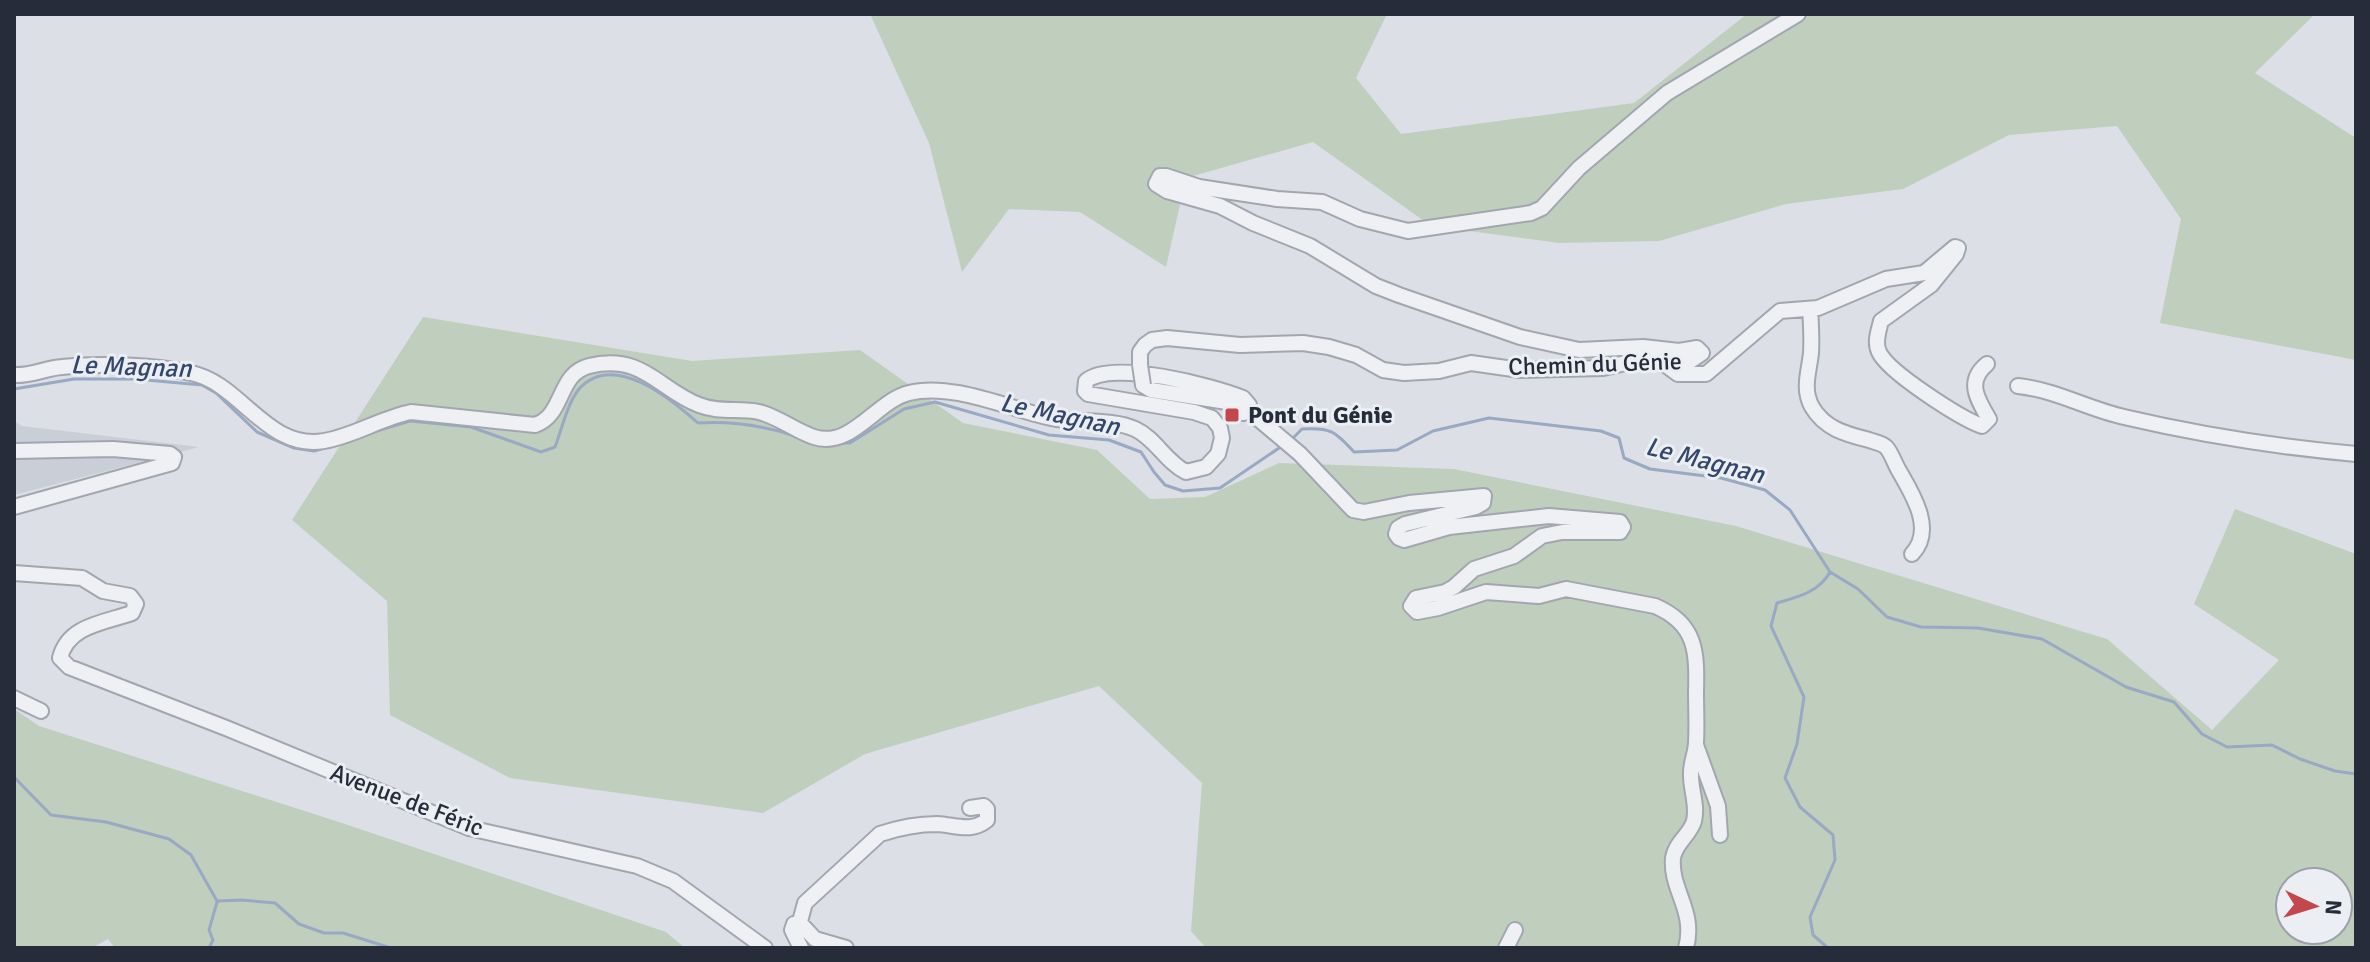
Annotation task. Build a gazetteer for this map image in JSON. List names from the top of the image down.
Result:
{
  "streets": {
    "street": ["Chemin du Génie", "Avenue de Féric"]
  },
  "water": ["Le Magnan"],
  "places": {
    "transit": ["Pont du Génie"]
  },
  "north": "right"
}
